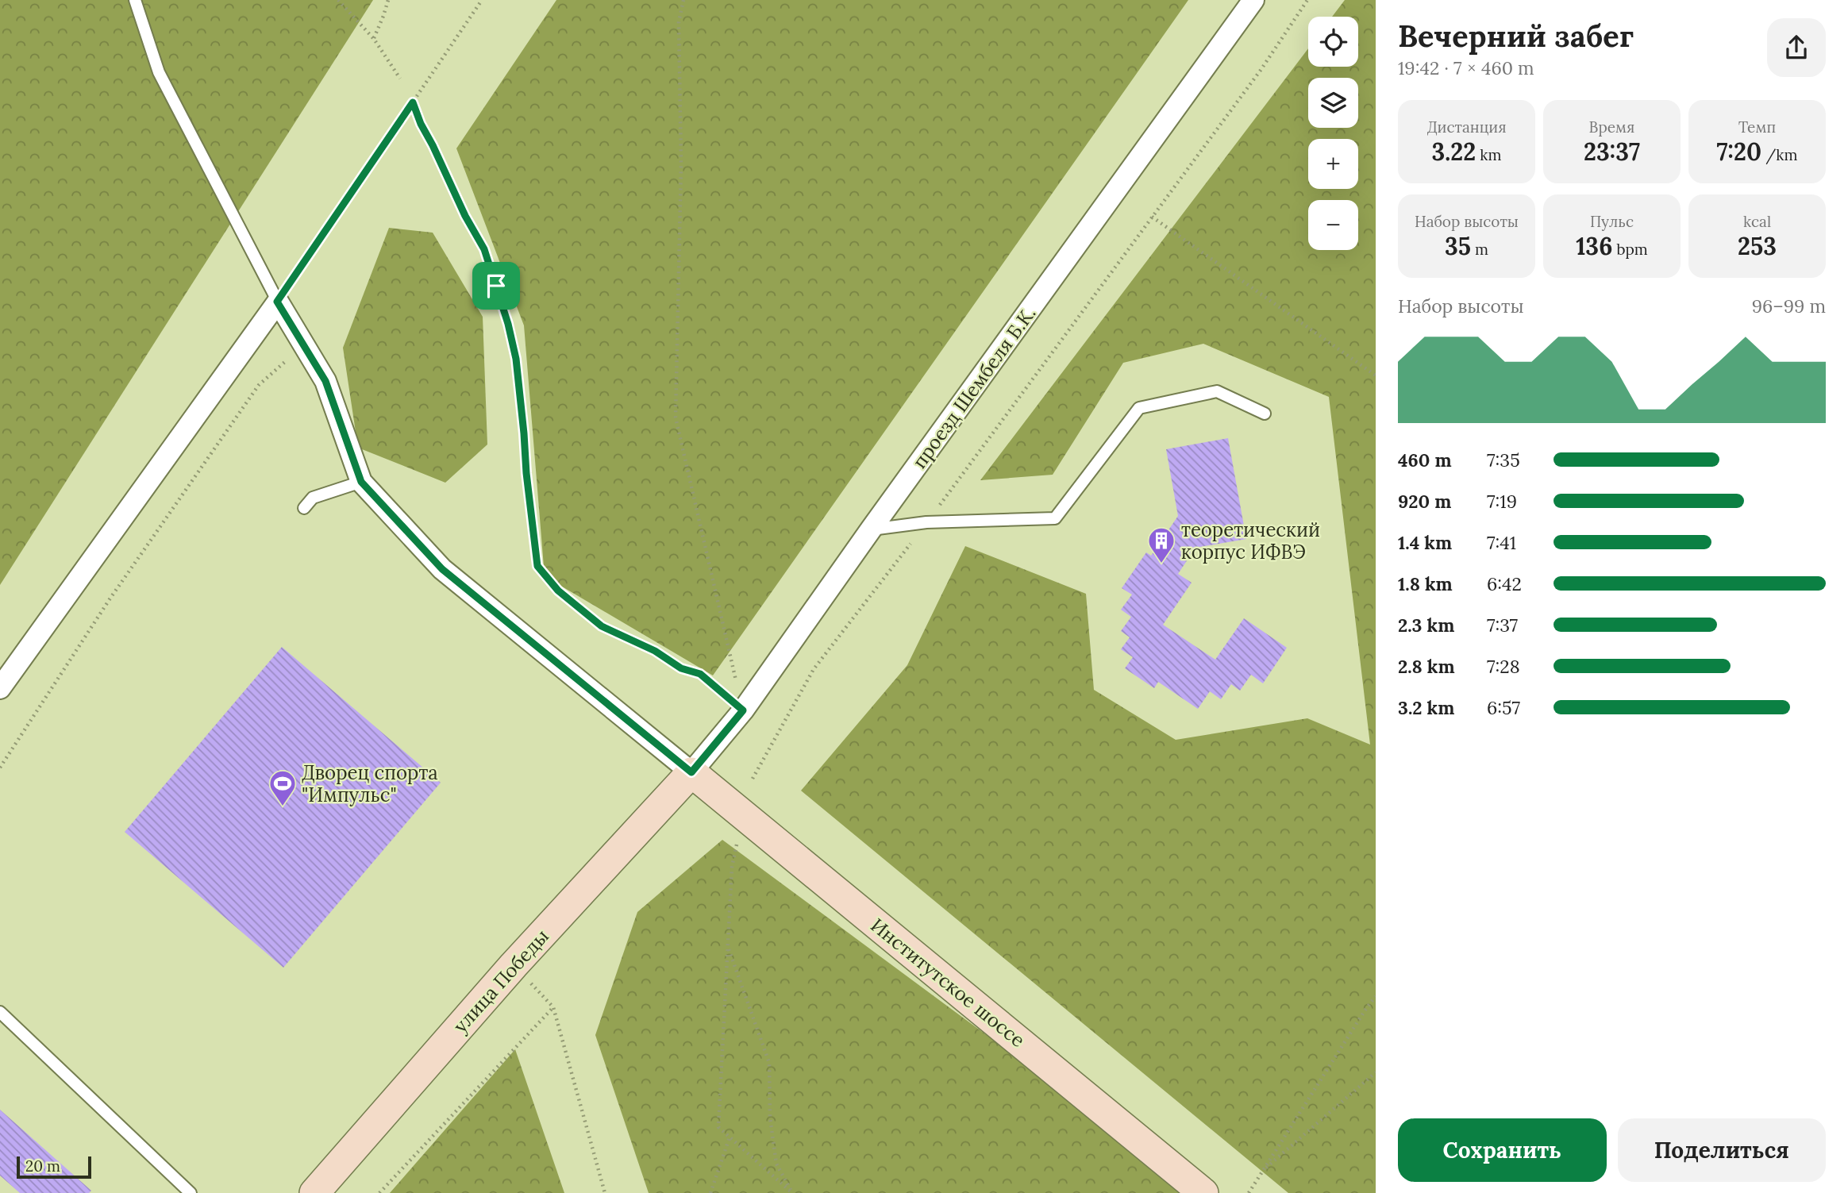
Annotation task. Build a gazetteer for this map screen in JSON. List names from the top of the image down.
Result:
{
  "streets": {
    "street": ["проезд Шембеля Б.К.", "улица Победы", "Институтское шоссе"]
  },
  "crossings": [
    ["проезд Шембеля Б.К.", "улица Победы"],
    ["проезд Шембеля Б.К.", "Институтское шоссе"],
    ["улица Победы", "Институтское шоссе"]
  ],
  "places": {
    "building": ["теоретический корпус ИФВЭ"],
    "sports": ["Дворец спорта \"Импульс\""]
  },
  "scale_bar": "20 m",
  "page": {
    "heading": ["Вечерний забег", "19:42 · 7 × 460 m"],
    "map_buttons": ["+", "−"],
    "stats": [
      ["Дистанция", "3.22 km"],
      ["Время", "23:37"],
      ["Темп", "7:20 /km"],
      ["Набор высоты", "35 m"],
      ["Пульс", "136 bpm"],
      ["kcal", "253"]
    ],
    "chart": ["Набор высоты", "96–99 m"],
    "list": [
      {
        "name": "460 m",
        "note": "7:35"
      },
      {
        "name": "920 m",
        "note": "7:19"
      },
      {
        "name": "1.4 km",
        "note": "7:41"
      },
      {
        "name": "1.8 km",
        "note": "6:42"
      },
      {
        "name": "2.3 km",
        "note": "7:37"
      },
      {
        "name": "2.8 km",
        "note": "7:28"
      },
      {
        "name": "3.2 km",
        "note": "6:57"
      }
    ],
    "buttons": ["Сохранить", "Поделиться"],
    "scale": "20 m"
  }
}
